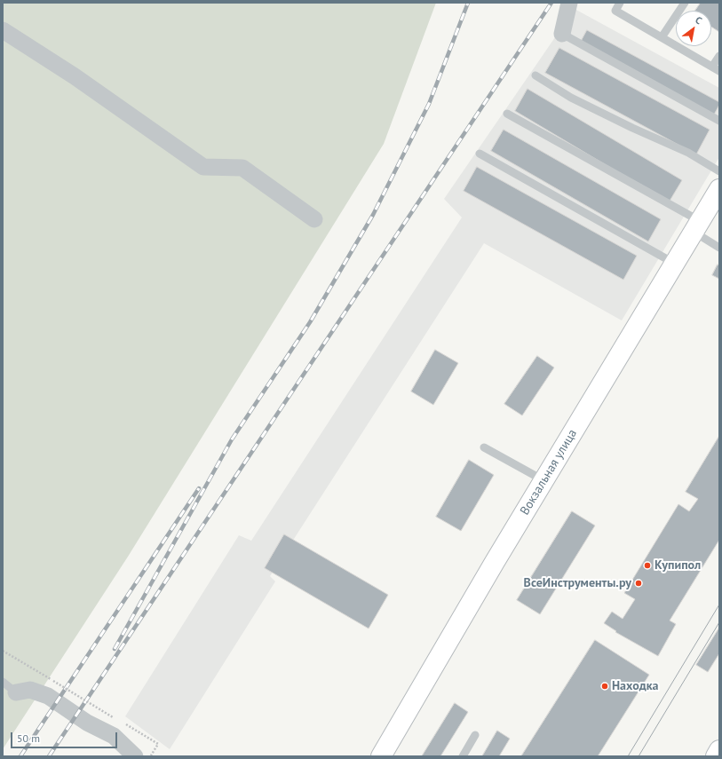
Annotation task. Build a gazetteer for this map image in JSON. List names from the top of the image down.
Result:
{
  "streets": {
    "main road": ["Вокзальная улица"]
  },
  "places": ["Купипол", "ВсеИнструменты.ру", "Находка"],
  "scale_bar": "50 m",
  "north": "top right"
}
